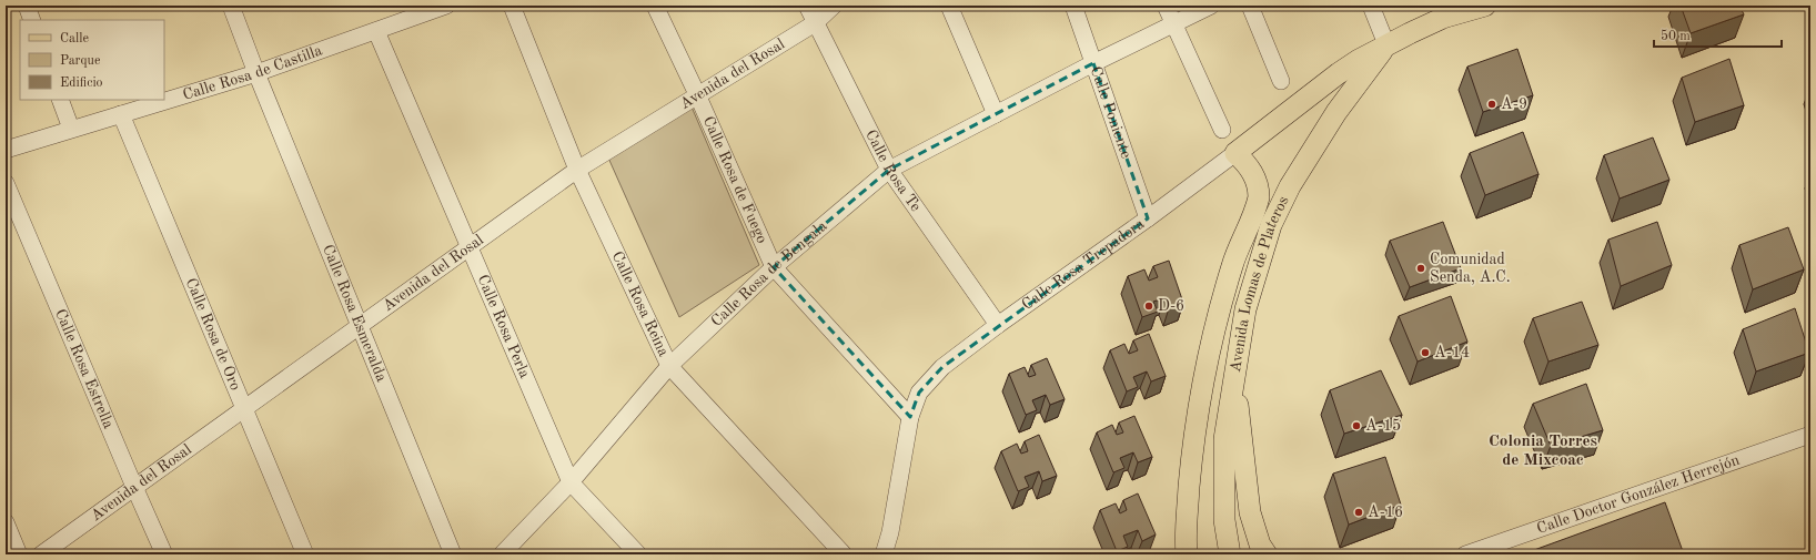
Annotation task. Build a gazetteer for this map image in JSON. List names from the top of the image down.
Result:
{
  "streets": {
    "main road": ["Calle Rosa Trepadora", "Avenida Lomas de Plateros"],
    "street": [
      "Calle Rosa de Castilla",
      "Avenida del Rosal",
      "Calle Poniente",
      "Calle Rosa Te",
      "Calle Rosa de Fuego",
      "Calle Rosa de Bengala",
      "Calle Rosa Reina",
      "Calle Rosa Esmeralda",
      "Calle Rosa Perla",
      "Calle Rosa de Oro",
      "Calle Rosa Estrella",
      "Calle Doctor González Herrejón"
    ]
  },
  "crossings": [
    ["Calle Rosa de Castilla", "Calle Rosa Esmeralda"],
    ["Calle Rosa de Castilla", "Calle Rosa Perla"],
    ["Calle Rosa de Castilla", "Calle Rosa de Oro"],
    ["Avenida del Rosal", "Calle Rosa Te"],
    ["Avenida del Rosal", "Calle Rosa de Fuego"],
    ["Avenida del Rosal", "Calle Rosa Reina"],
    ["Avenida del Rosal", "Calle Rosa Esmeralda"],
    ["Avenida del Rosal", "Calle Rosa Perla"],
    ["Avenida del Rosal", "Calle Rosa de Oro"],
    ["Avenida del Rosal", "Calle Rosa Estrella"],
    ["Calle Poniente", "Calle Rosa Trepadora"],
    ["Calle Poniente", "Calle Rosa de Bengala"],
    ["Calle Rosa Te", "Calle Rosa Trepadora"],
    ["Calle Rosa Te", "Calle Rosa de Bengala"],
    ["Calle Rosa de Fuego", "Calle Rosa Trepadora"],
    ["Calle Rosa de Fuego", "Calle Rosa de Bengala"],
    ["Calle Rosa Trepadora", "Avenida Lomas de Plateros"],
    ["Calle Rosa de Bengala", "Calle Rosa Reina"],
    ["Calle Rosa de Bengala", "Calle Rosa Perla"]
  ],
  "districts": ["Colonia Torres de Mixcoac"],
  "places": [
    "A-9",
    "Comunidad Senda, A.C.",
    "D-6",
    "A-14",
    "A-15",
    "A-16"
  ],
  "legend": ["Calle", "Parque", "Edificio"],
  "scale_bar": "50 m"
}
